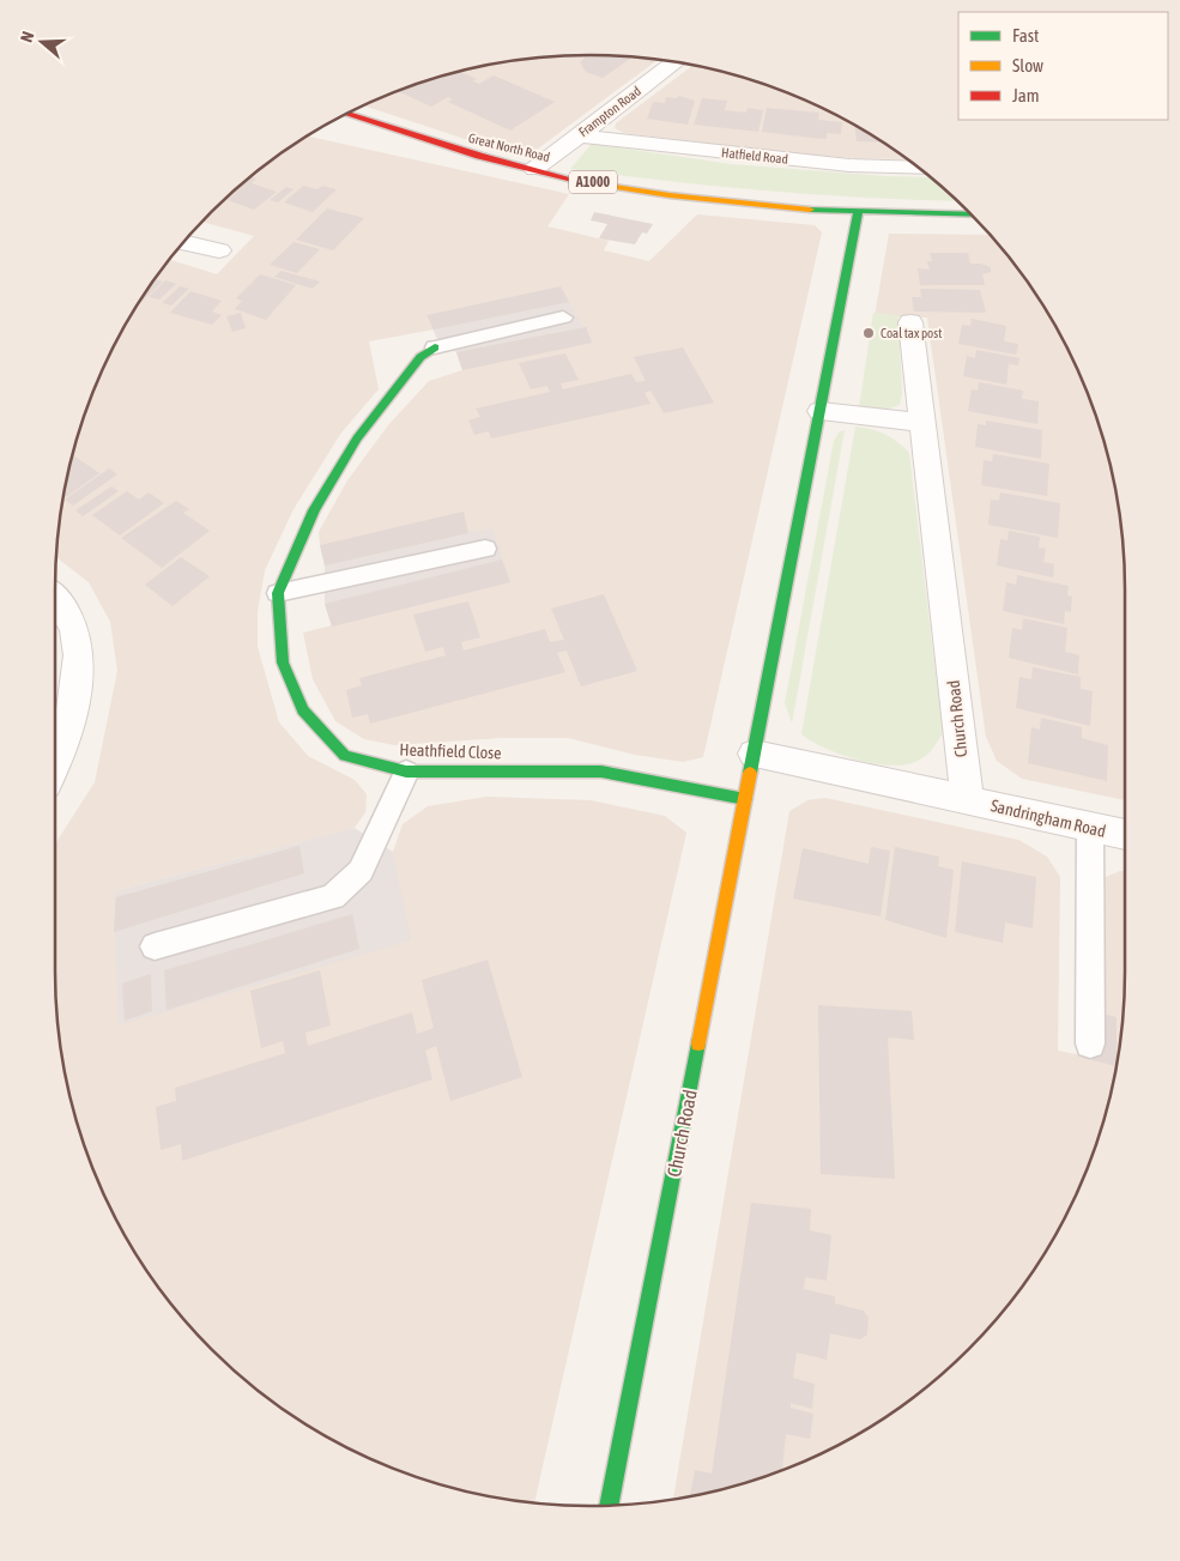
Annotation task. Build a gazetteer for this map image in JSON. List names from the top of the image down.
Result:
{
  "streets": {
    "street": [
      "Frampton Road",
      "Great North Road",
      "Hatfield Road",
      "A1000",
      "Church Road",
      "Heathfield Close",
      "Sandringham Road"
    ]
  },
  "crossings": [
    ["Frampton Road", "Great North Road"],
    ["Frampton Road", "Hatfield Road"],
    ["Great North Road", "A1000"],
    ["Great North Road", "Church Road"],
    ["A1000", "Church Road"],
    ["Church Road", "Heathfield Close"],
    ["Church Road", "Sandringham Road"]
  ],
  "places": ["Coal tax post"],
  "legend": ["Fast", "Slow", "Jam"],
  "north": "left"
}
